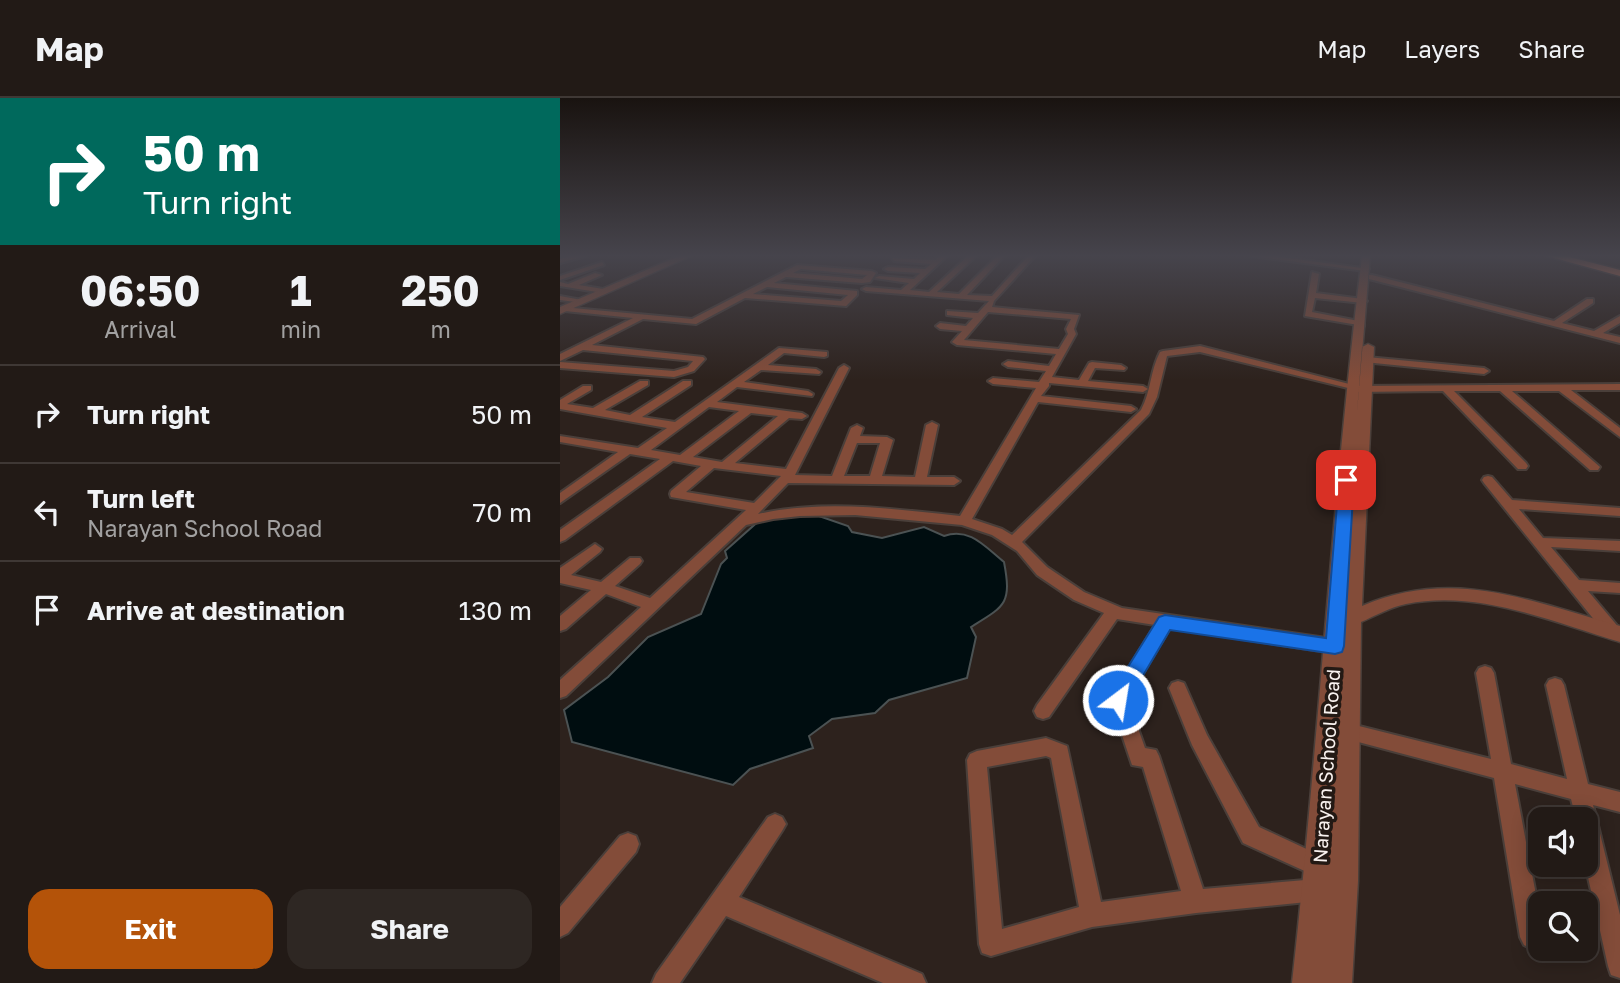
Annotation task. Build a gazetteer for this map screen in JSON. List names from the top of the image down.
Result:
{
  "streets": {
    "street": ["Narayan School Road"]
  },
  "page": {
    "header": "Map",
    "nav": ["Map", "Layers", "Share"],
    "turn": ["50 m", "Turn right"],
    "eta": [
      "06:50",
      "Arrival",
      "1",
      "min",
      "250",
      "m"
    ],
    "list": [
      {
        "name": "Turn right",
        "value": "50 m"
      },
      {
        "name": "Turn left",
        "note": "Narayan School Road",
        "value": "70 m"
      },
      {
        "name": "Arrive at destination",
        "value": "130 m"
      }
    ],
    "buttons": ["Exit", "Share"]
  }
}
